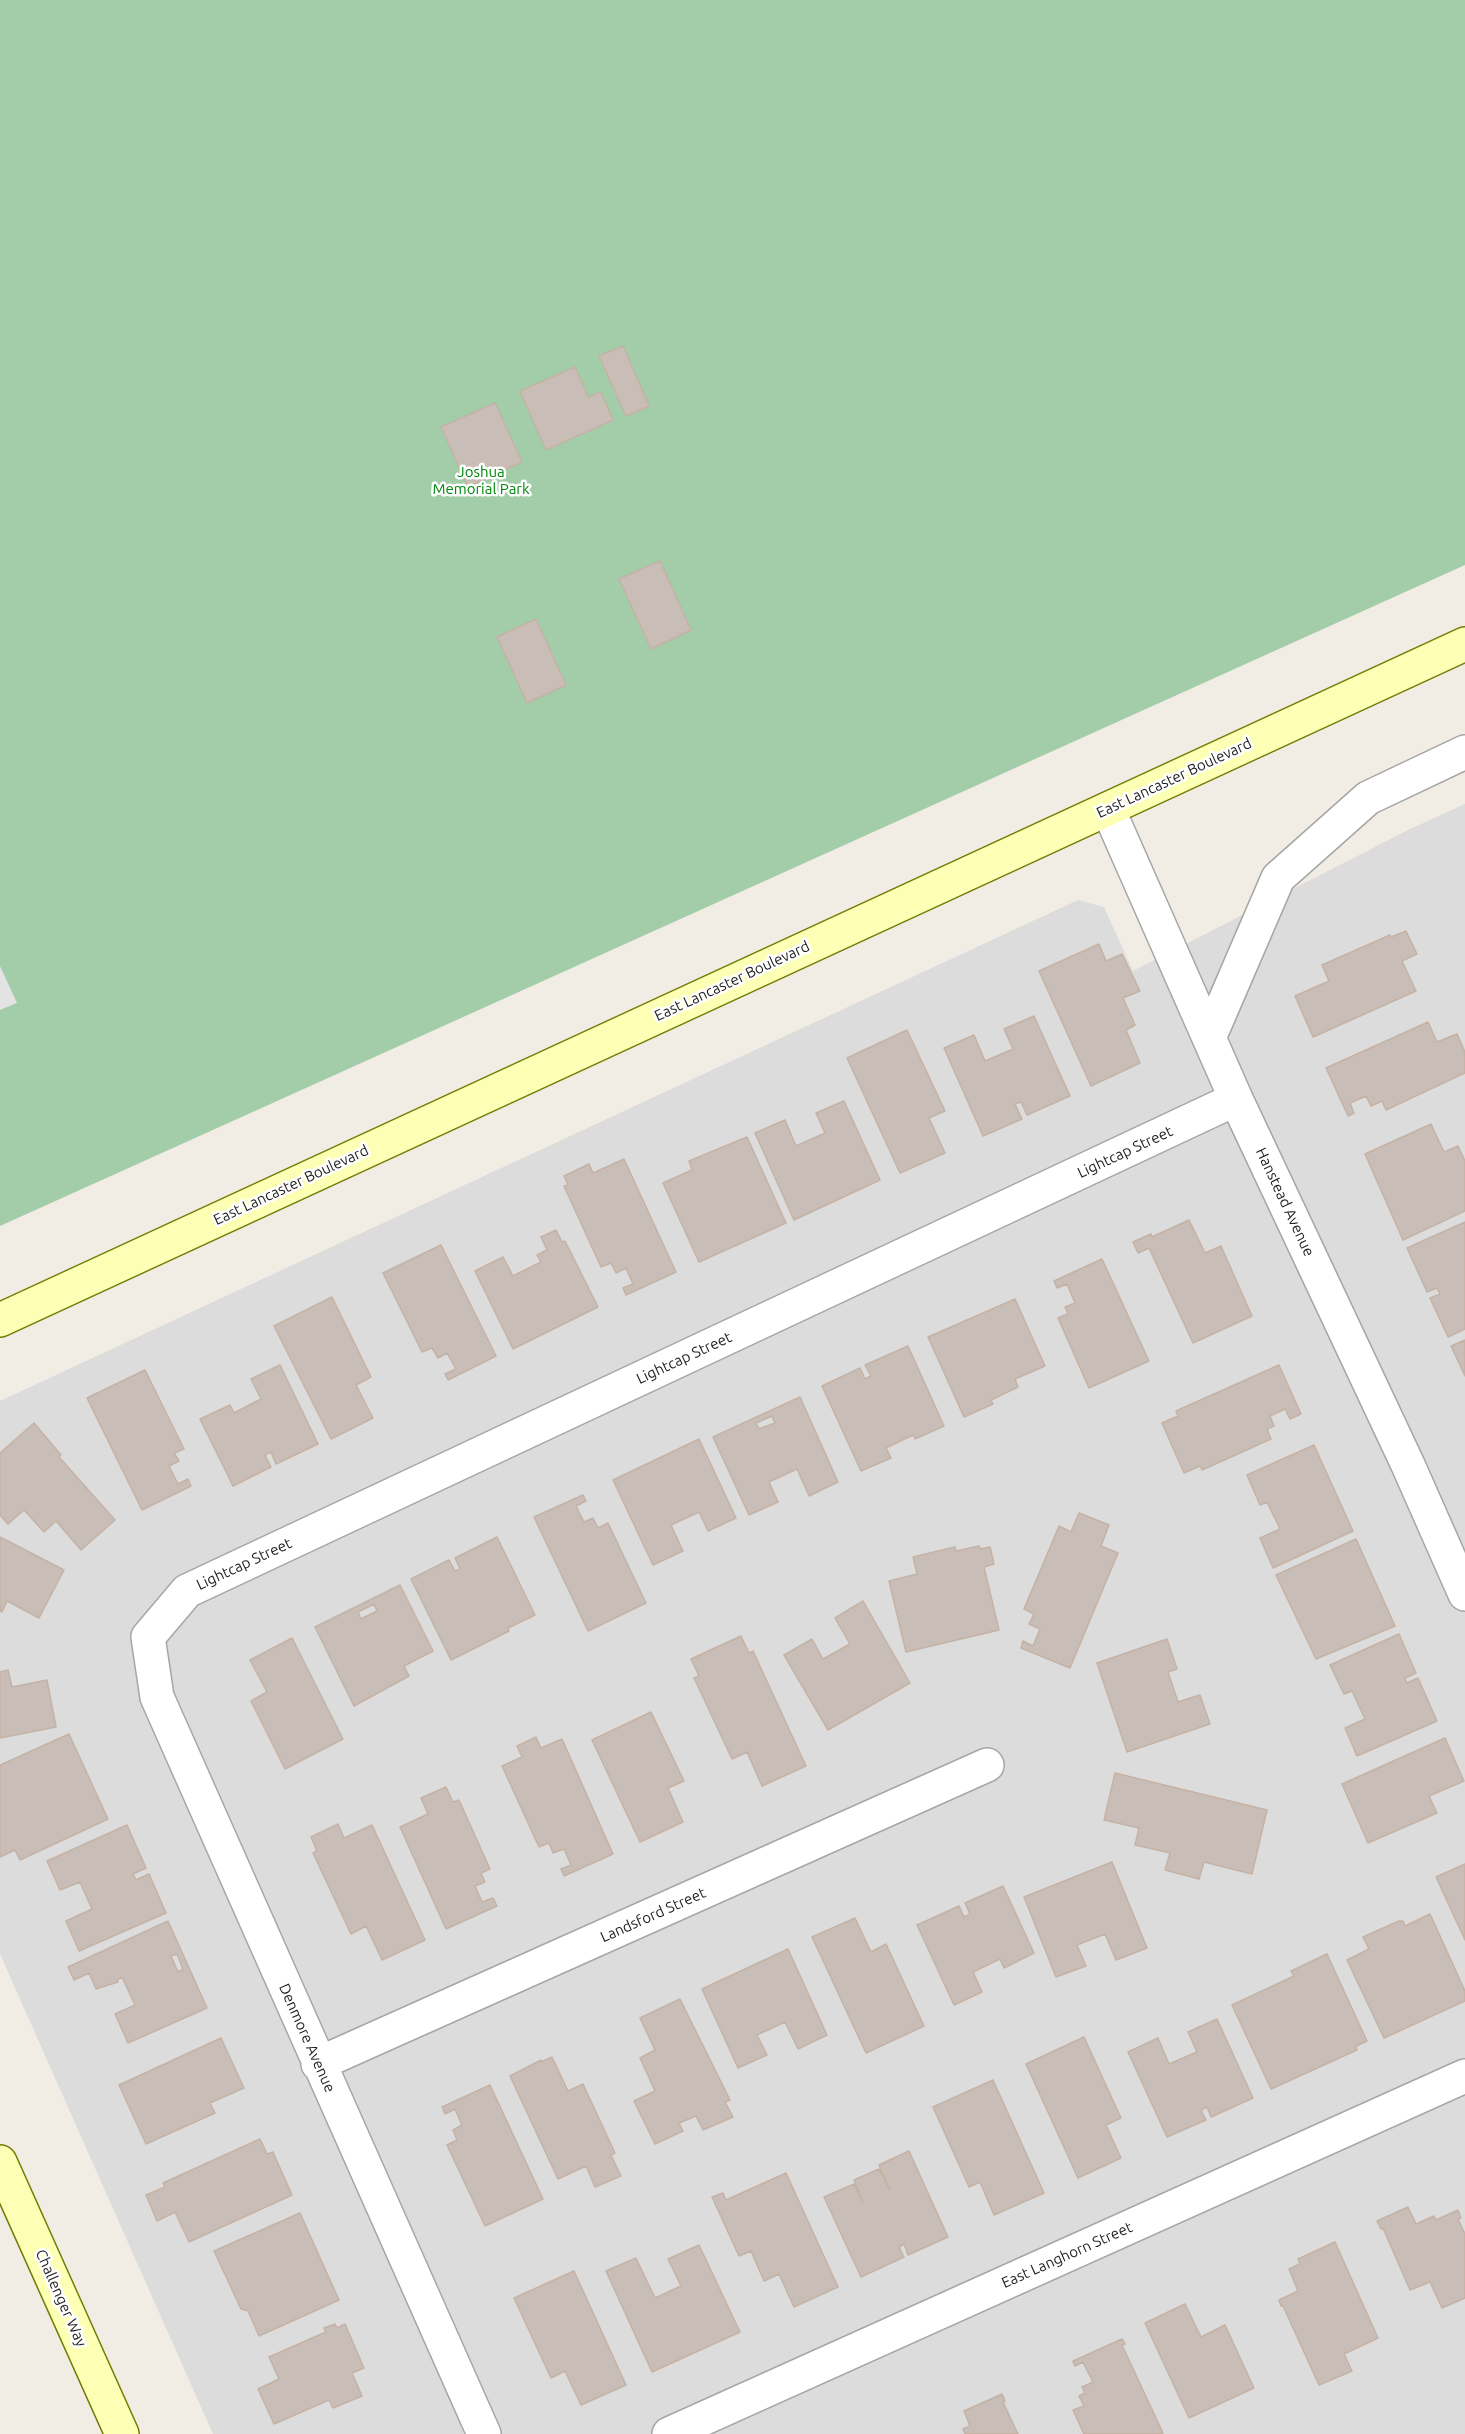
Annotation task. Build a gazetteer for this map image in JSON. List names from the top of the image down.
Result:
{
  "streets": {
    "main road": ["East Lancaster Boulevard", "Challenger Way"],
    "street": [
      "Lightcap Street",
      "Hanstead Avenue",
      "Landsford Street",
      "Denmore Avenue",
      "East Langhorn Street"
    ]
  },
  "crossings": [
    ["East Lancaster Boulevard", "Hanstead Avenue"],
    ["Lightcap Street", "Hanstead Avenue"],
    ["Lightcap Street", "Denmore Avenue"],
    ["Landsford Street", "Denmore Avenue"]
  ],
  "parks": ["Joshua Memorial Park"]
}
